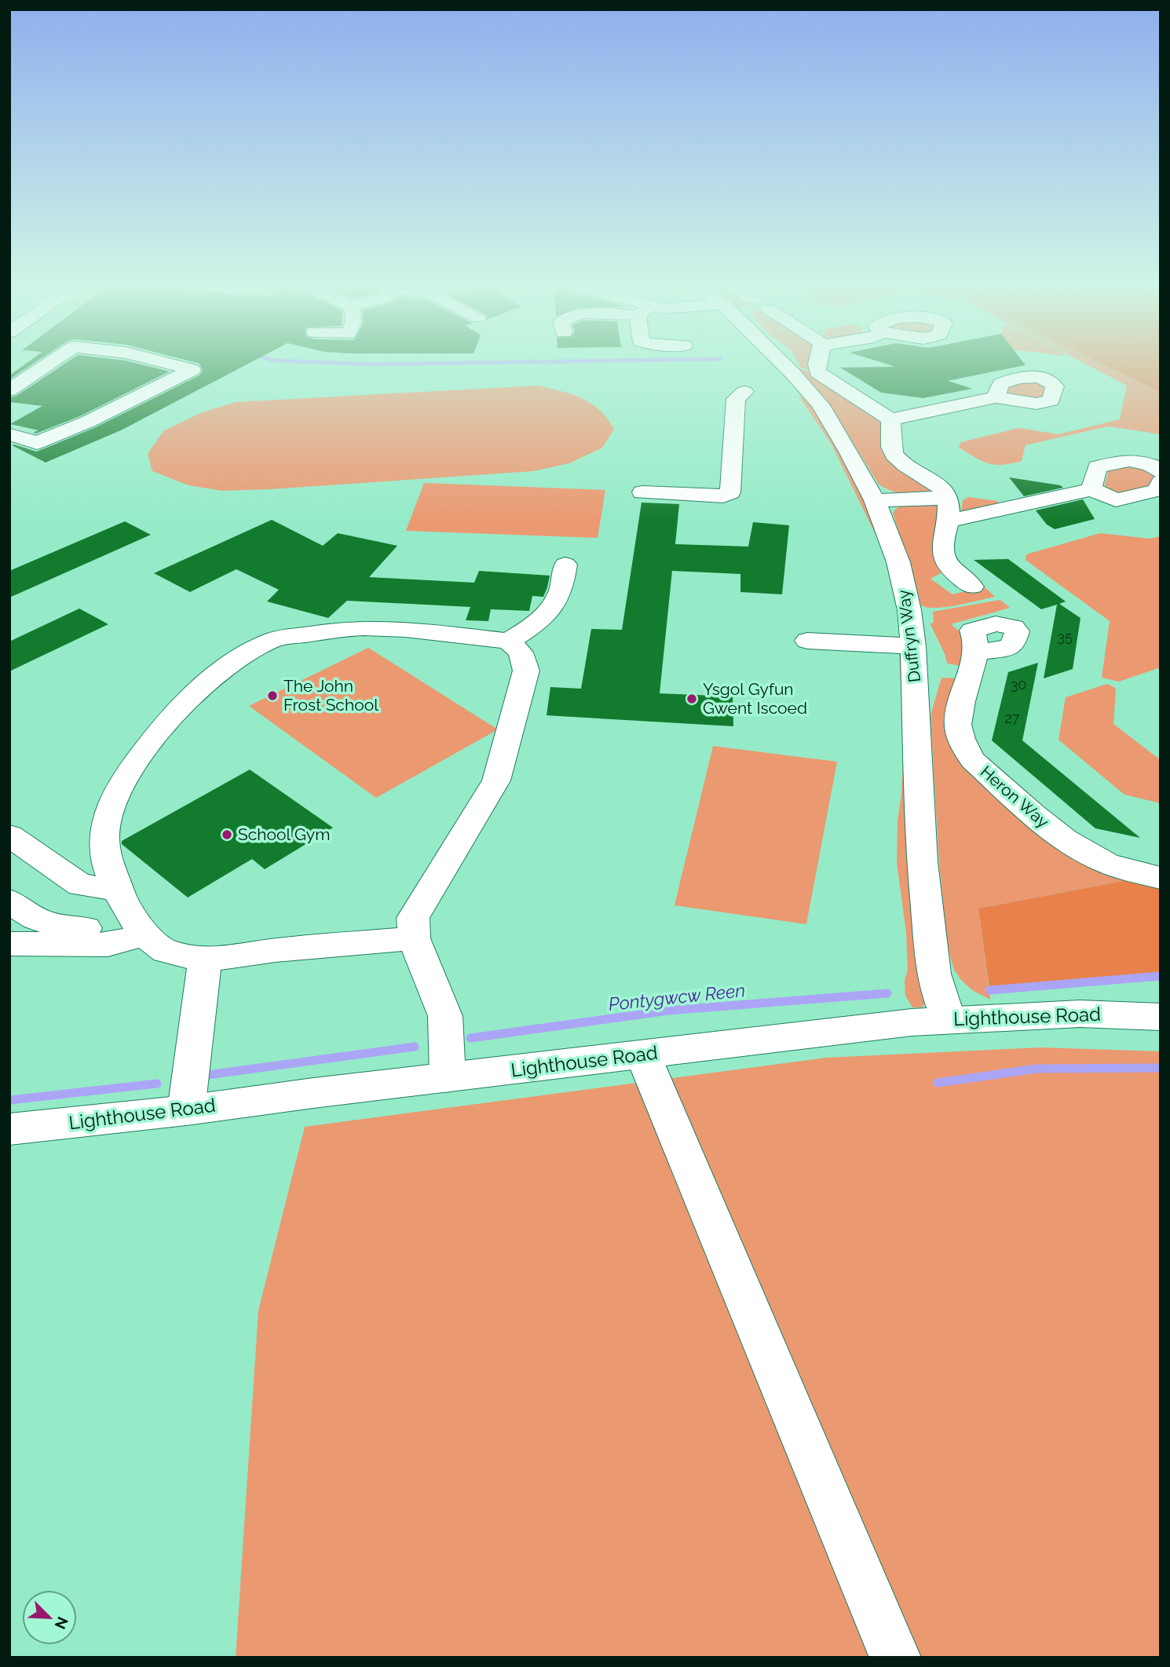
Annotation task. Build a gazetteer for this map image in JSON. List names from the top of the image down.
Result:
{
  "streets": {
    "street": ["Duffryn Way", "Heron Way", "Lighthouse Road"]
  },
  "crossings": [
    ["Duffryn Way", "Lighthouse Road"]
  ],
  "water": ["Pontygwcw Reen"],
  "places": ["The John Frost School", "Ysgol Gyfun Gwent Iscoed", "School Gym"],
  "house_numbers": ["35", "30", "27"],
  "north": "bottom right"
}
